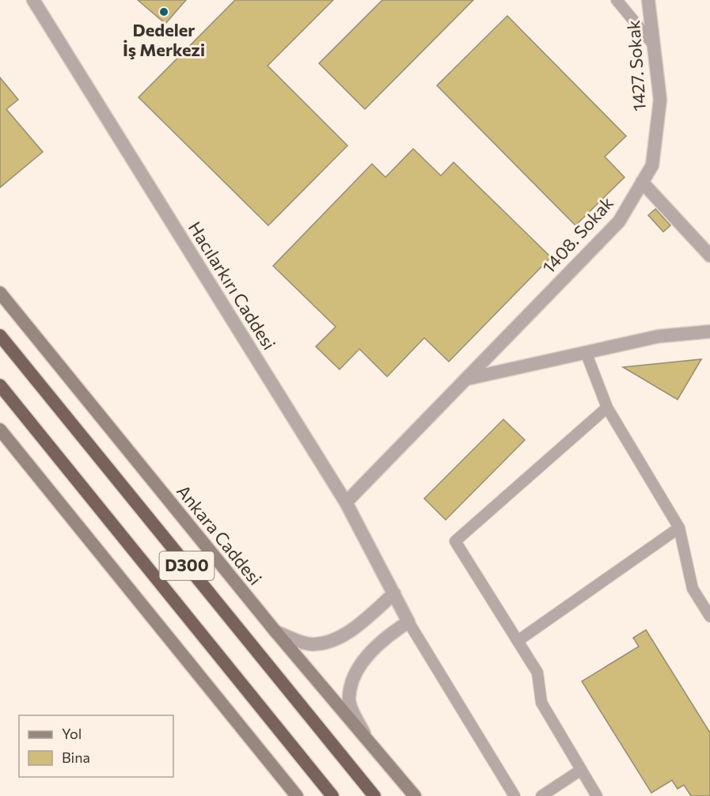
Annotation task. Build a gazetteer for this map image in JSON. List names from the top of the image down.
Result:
{
  "streets": {
    "highway": ["D300"],
    "main road": ["Ankara Caddesi"],
    "street": ["1427. Sokak", "1408. Sokak", "Hacılarkırı Caddesi"]
  },
  "crossings": [
    ["1427. Sokak", "1408. Sokak"],
    ["1408. Sokak", "Hacılarkırı Caddesi"]
  ],
  "places": ["Dedeler İş Merkezi"],
  "legend": ["Yol", "Bina"]
}
